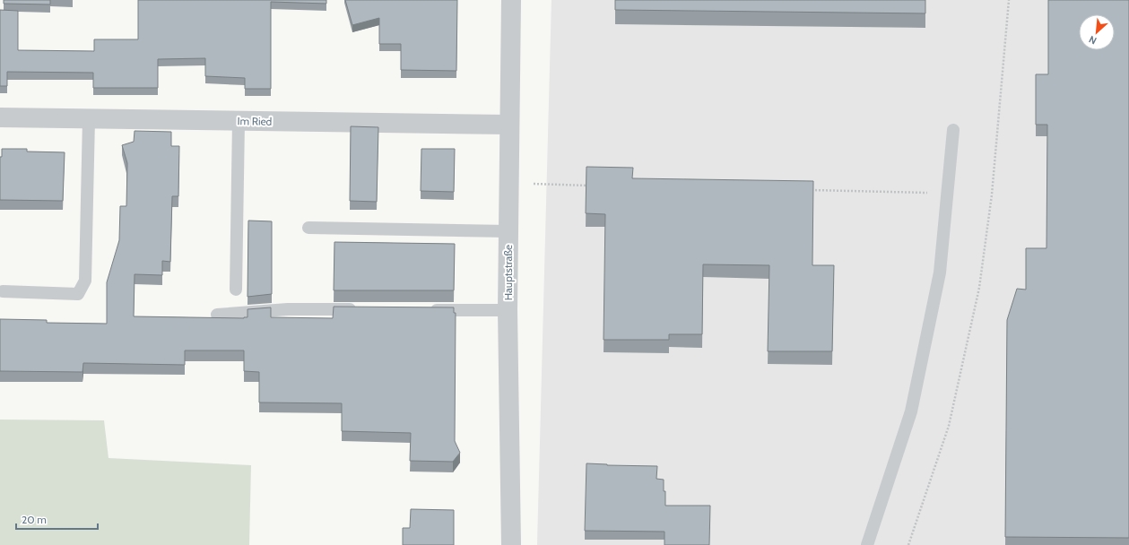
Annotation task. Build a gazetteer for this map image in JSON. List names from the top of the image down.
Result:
{
  "streets": {
    "street": ["Im Ried", "Hauptstraße"]
  },
  "crossings": [
    ["Im Ried", "Hauptstraße"]
  ],
  "scale_bar": "20 m",
  "north": "bottom left"
}
